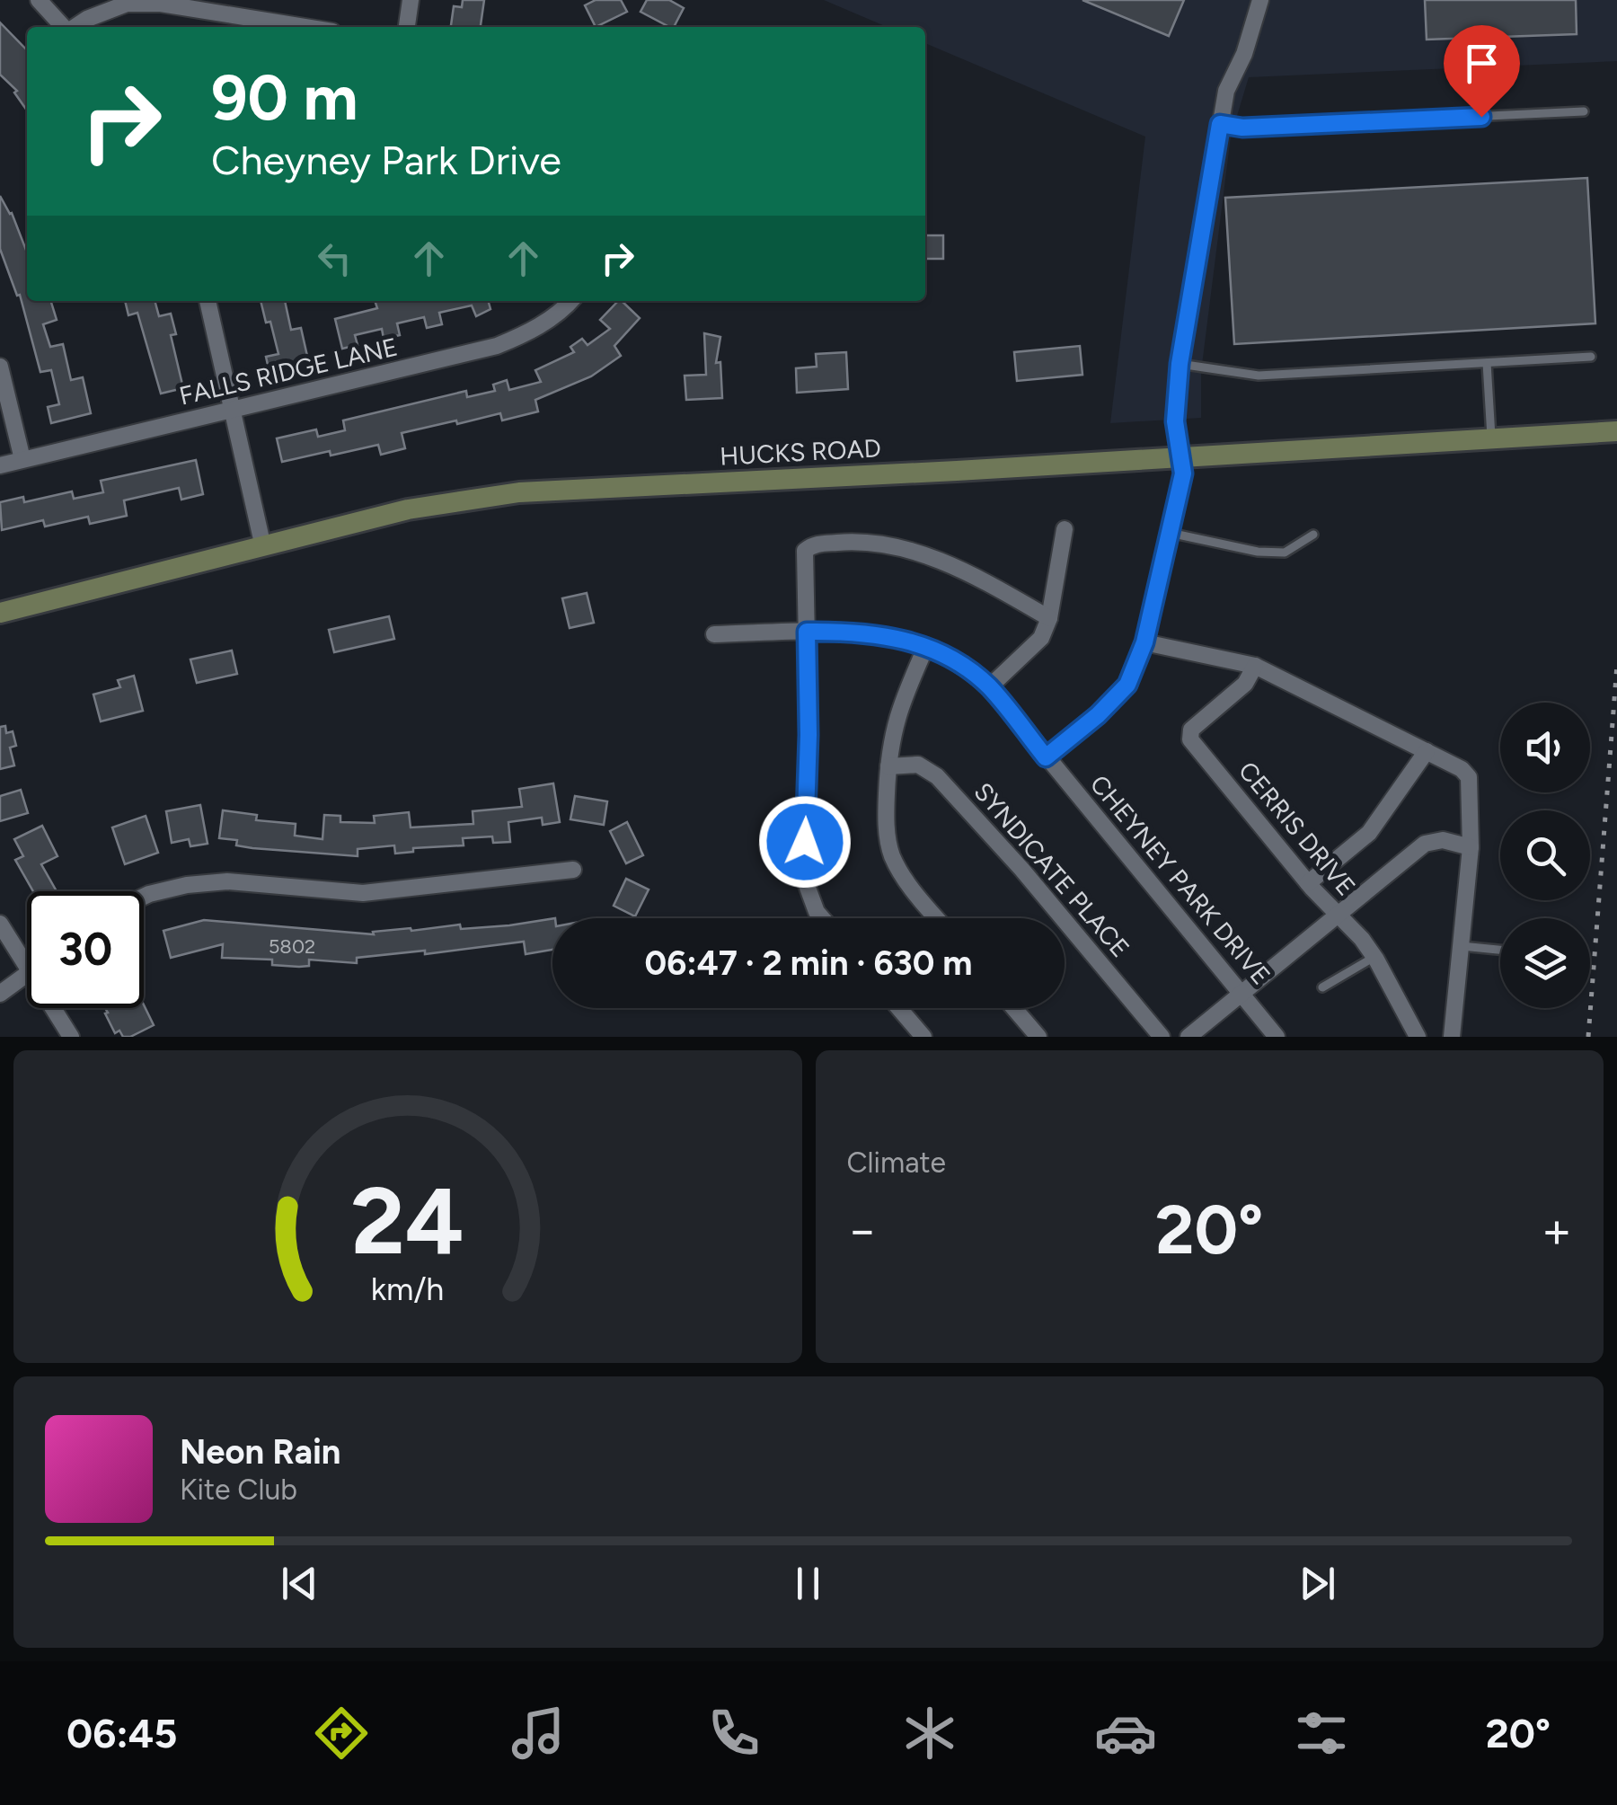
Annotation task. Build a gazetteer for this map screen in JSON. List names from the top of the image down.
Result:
{
  "streets": {
    "main road": ["HUCKS ROAD"],
    "street": [
      "FALLS RIDGE LANE",
      "CERRIS DRIVE",
      "SYNDICATE PLACE",
      "CHEYNEY PARK DRIVE"
    ]
  },
  "house_numbers": ["5802"],
  "page": {
    "turn": ["90 m", "Cheyney Park Drive"],
    "limit": "30",
    "trip": "06:47 · 2 min · 630 m",
    "tile": "Climate",
    "heat": ["−", "20°", "+"],
    "song": ["Neon Rain", "Kite Club"],
    "tabs": ["06:45", "20°"],
    "gauge": ["24", "km/h"]
  }
}
